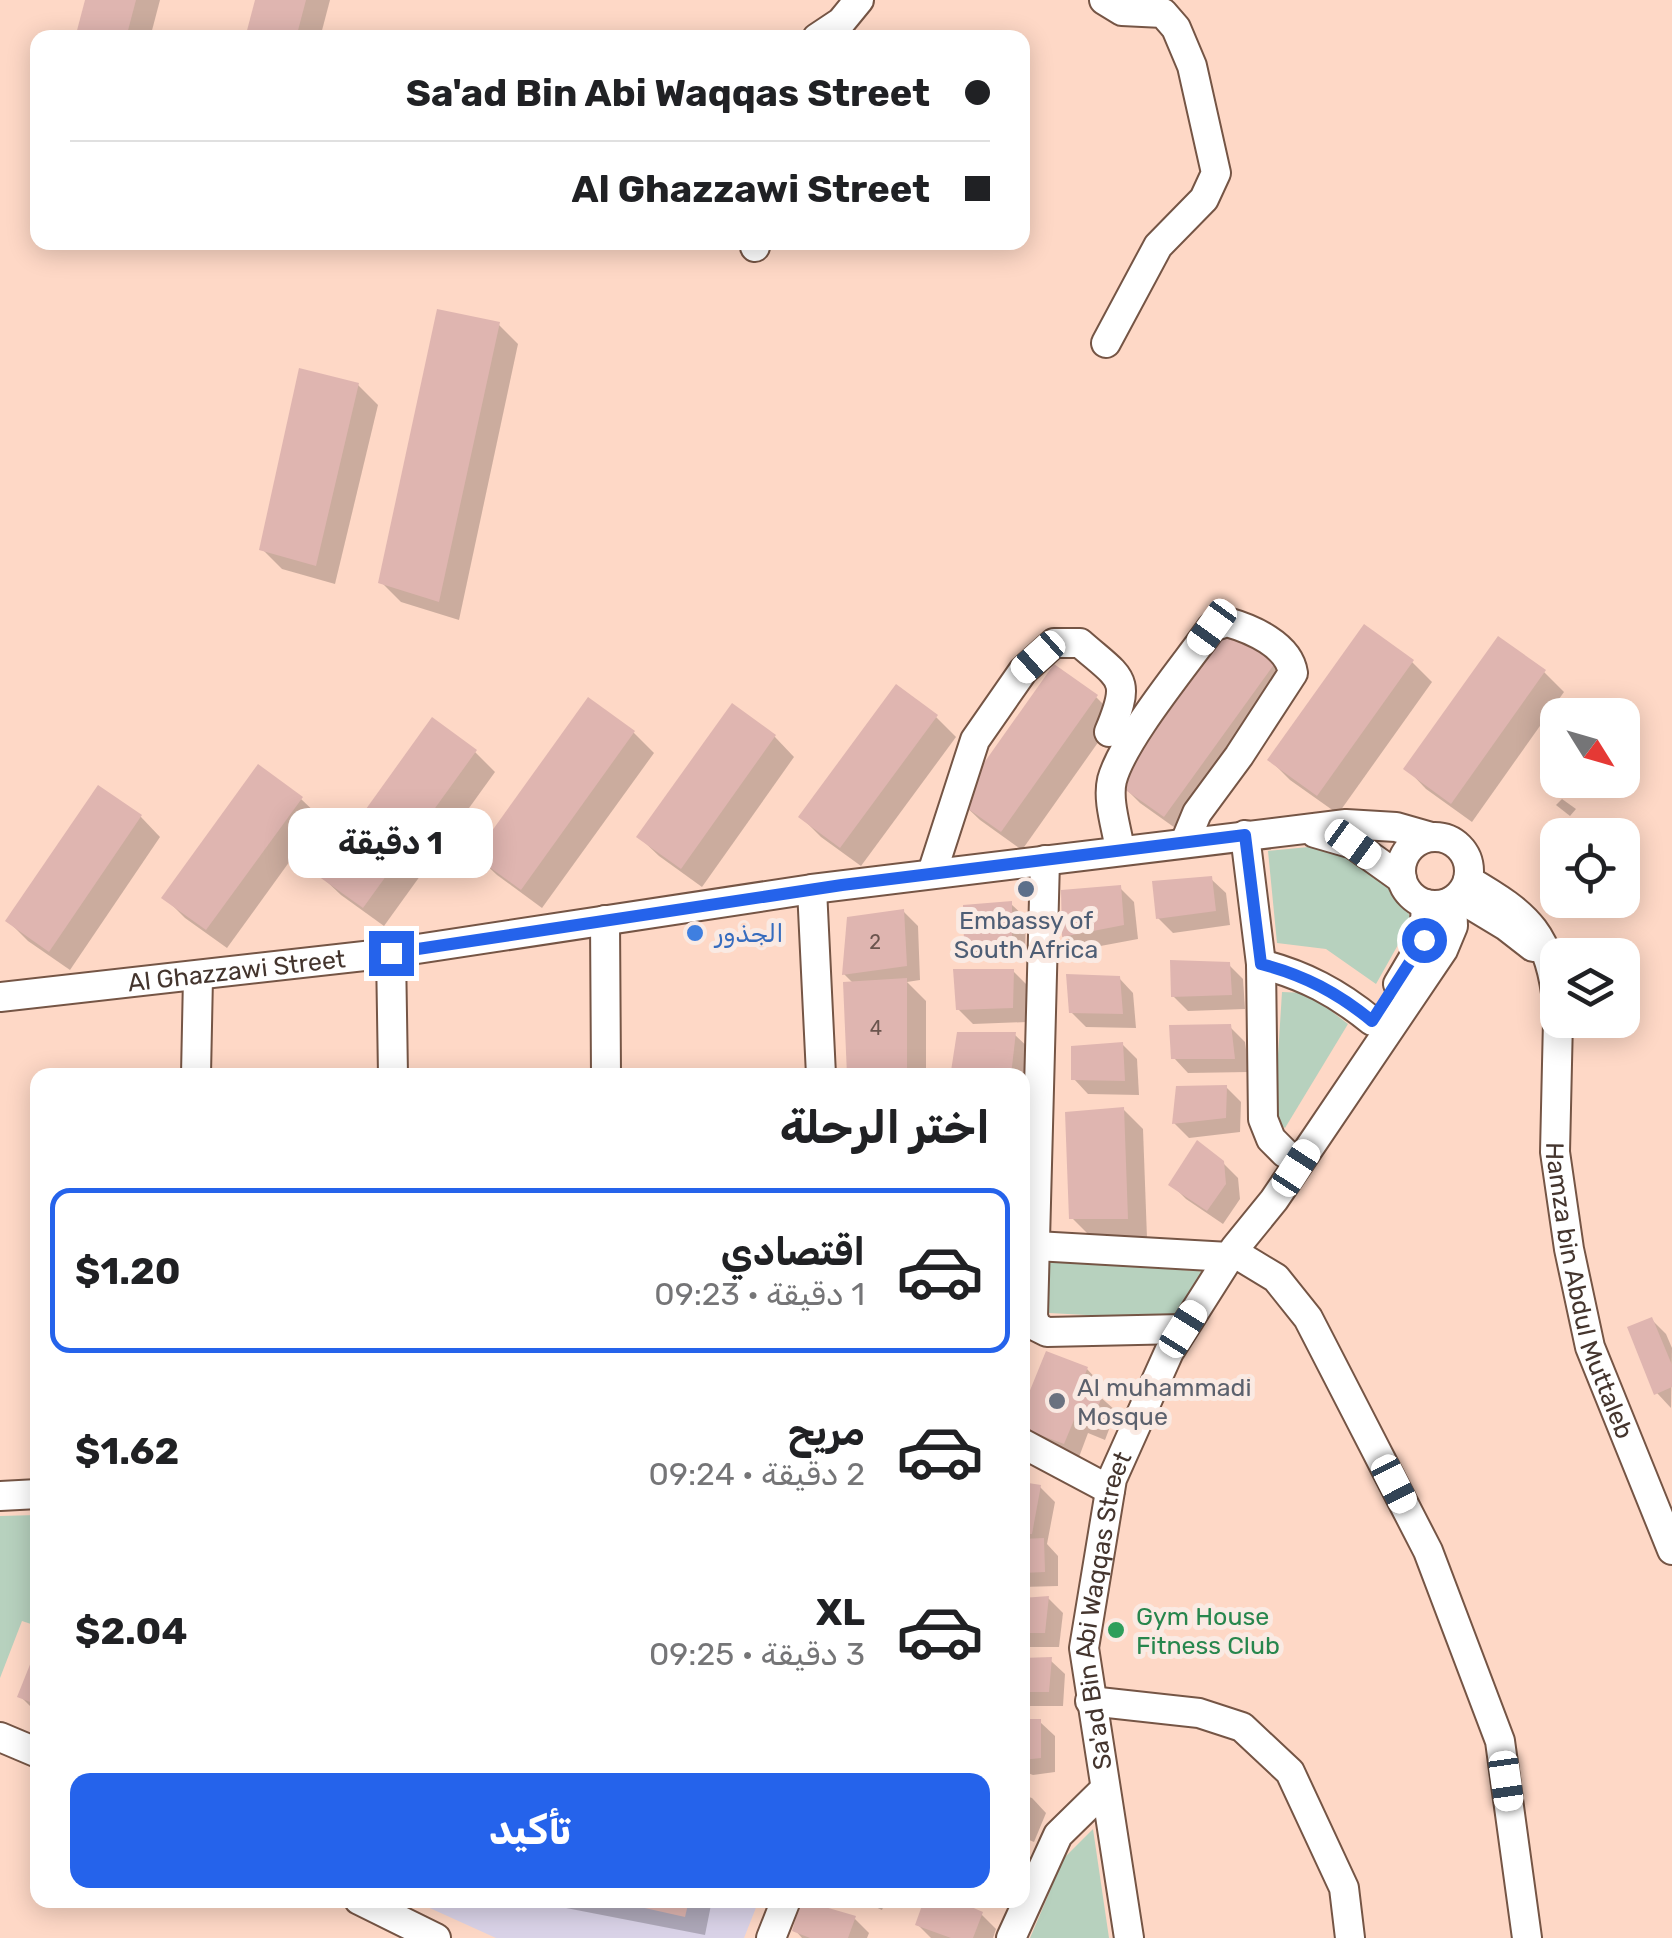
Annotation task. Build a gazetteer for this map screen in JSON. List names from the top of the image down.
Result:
{
  "streets": {
    "street": ["Al Ghazzawi Street", "Hamza bin Abdul Muttaleb", "Sa'ad Bin Abi Waqqas Street"]
  },
  "crossings": [
    ["Al Ghazzawi Street", "Sa'ad Bin Abi Waqqas Street"]
  ],
  "places": [
    "Embassy of South Africa",
    "الجذور",
    "Al muhammadi Mosque",
    "Gym House Fitness Club"
  ],
  "house_numbers": ["2", "4"],
  "north": "bottom right",
  "page": {
    "banner": ["Sa'ad Bin Abi Waqqas Street", "Al Ghazzawi Street"],
    "bubble": "1 دقيقة",
    "heading": "اختر الرحلة",
    "list": [
      {
        "name": "اقتصادي",
        "note": "1 دقيقة · 09:23",
        "value": "$1.20"
      },
      {
        "name": "مريح",
        "note": "2 دقيقة · 09:24",
        "value": "$1.62"
      },
      {
        "name": "XL",
        "note": "3 دقيقة · 09:25",
        "value": "$2.04"
      }
    ],
    "buttons": "تأكيد"
  }
}
